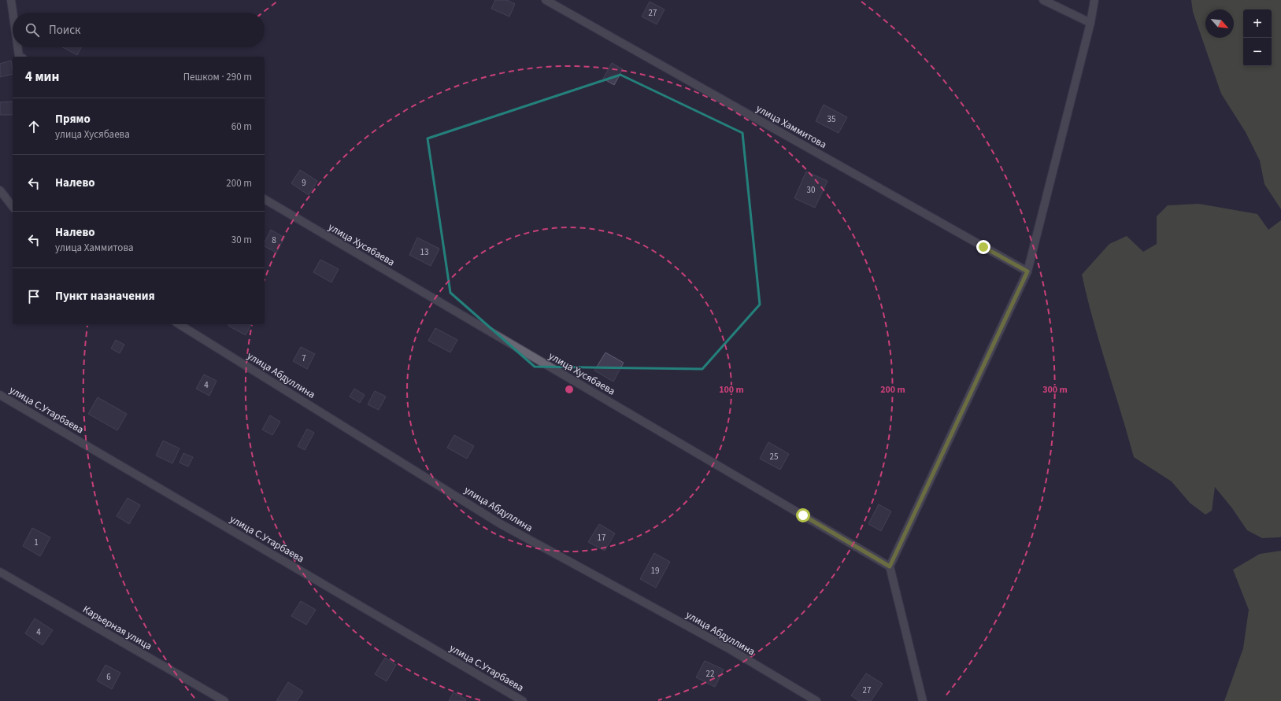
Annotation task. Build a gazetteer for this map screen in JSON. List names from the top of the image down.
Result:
{
  "streets": {
    "street": [
      "улица Хаммитова",
      "улица Хусябаева",
      "улица Абдуллина",
      "улица С.Утарбаева",
      "Карьерная улица"
    ]
  },
  "house_numbers": [
    "27",
    "35",
    "9",
    "30",
    "8",
    "13",
    "7",
    "4",
    "25",
    "17",
    "1",
    "19",
    "4",
    "22",
    "6",
    "27"
  ],
  "north": "bottom right",
  "page": {
    "map_buttons": ["+", "−"],
    "search": "Поиск",
    "heading": ["4 мин", "Пешком · 290 m"],
    "list": [
      ["Прямо", "улица Хусябаева", "60 m"],
      ["Налево", "200 m"],
      ["Налево", "улица Хаммитова", "30 m"],
      "Пункт назначения"
    ]
  },
  "rings": ["100 m", "200 m", "300 m"]
}
